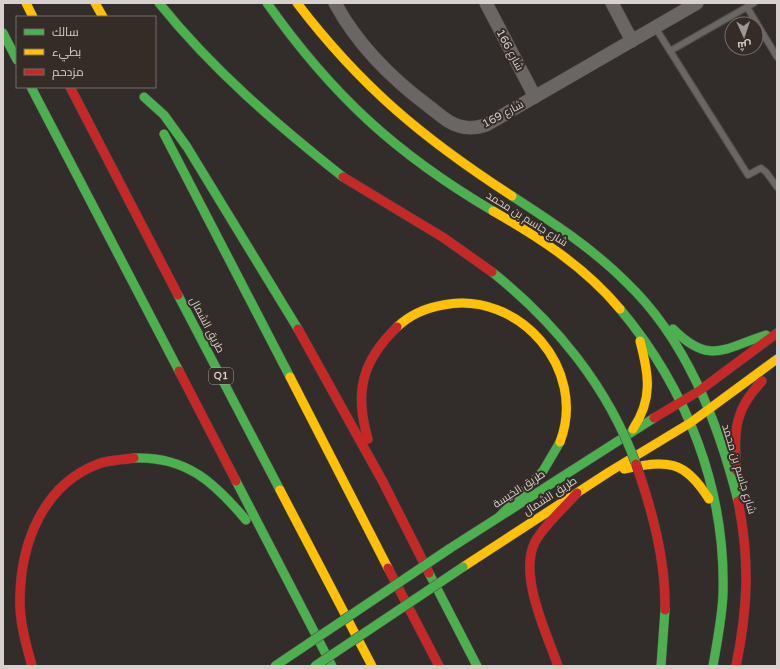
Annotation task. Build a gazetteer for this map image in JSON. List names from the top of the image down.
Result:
{
  "streets": {
    "main road": [
      "شارع جاسم بن محمد",
      "طريق الشمال",
      "Q1",
      "طريق الخيسة"
    ],
    "street": ["شارع 166", "شارع 169"]
  },
  "crossings": [
    ["شارع 166", "شارع 169"],
    ["شارع جاسم بن محمد", "طريق الشمال"],
    ["شارع جاسم بن محمد", "طريق الخيسة"]
  ],
  "legend": ["سالك", "بطيء", "مزدحم"],
  "north": "bottom"
}
